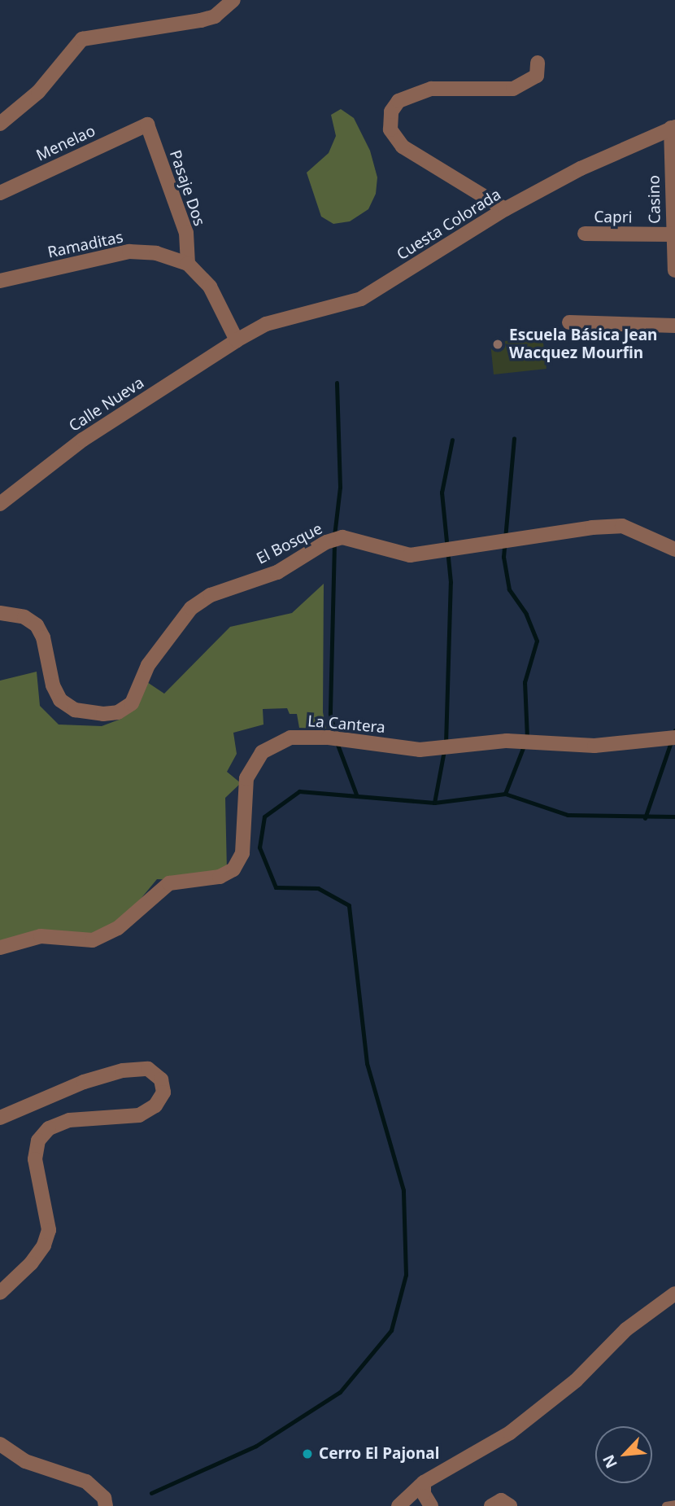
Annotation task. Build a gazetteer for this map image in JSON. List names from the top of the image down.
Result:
{
  "streets": {
    "street": [
      "Menelao",
      "Pasaje Dos",
      "Casino",
      "Capri",
      "Cuesta Colorada",
      "Ramaditas",
      "Calle Nueva",
      "El Bosque",
      "La Cantera"
    ]
  },
  "crossings": [
    ["Menelao", "Pasaje Dos"],
    ["Pasaje Dos", "Ramaditas"],
    ["Casino", "Capri"],
    ["Casino", "Cuesta Colorada"],
    ["Cuesta Colorada", "Ramaditas"],
    ["Cuesta Colorada", "Calle Nueva"],
    ["Ramaditas", "Calle Nueva"]
  ],
  "places": ["Escuela Básica Jean Wacquez Mourfin", "Cerro El Pajonal"],
  "north": "bottom left"
}
